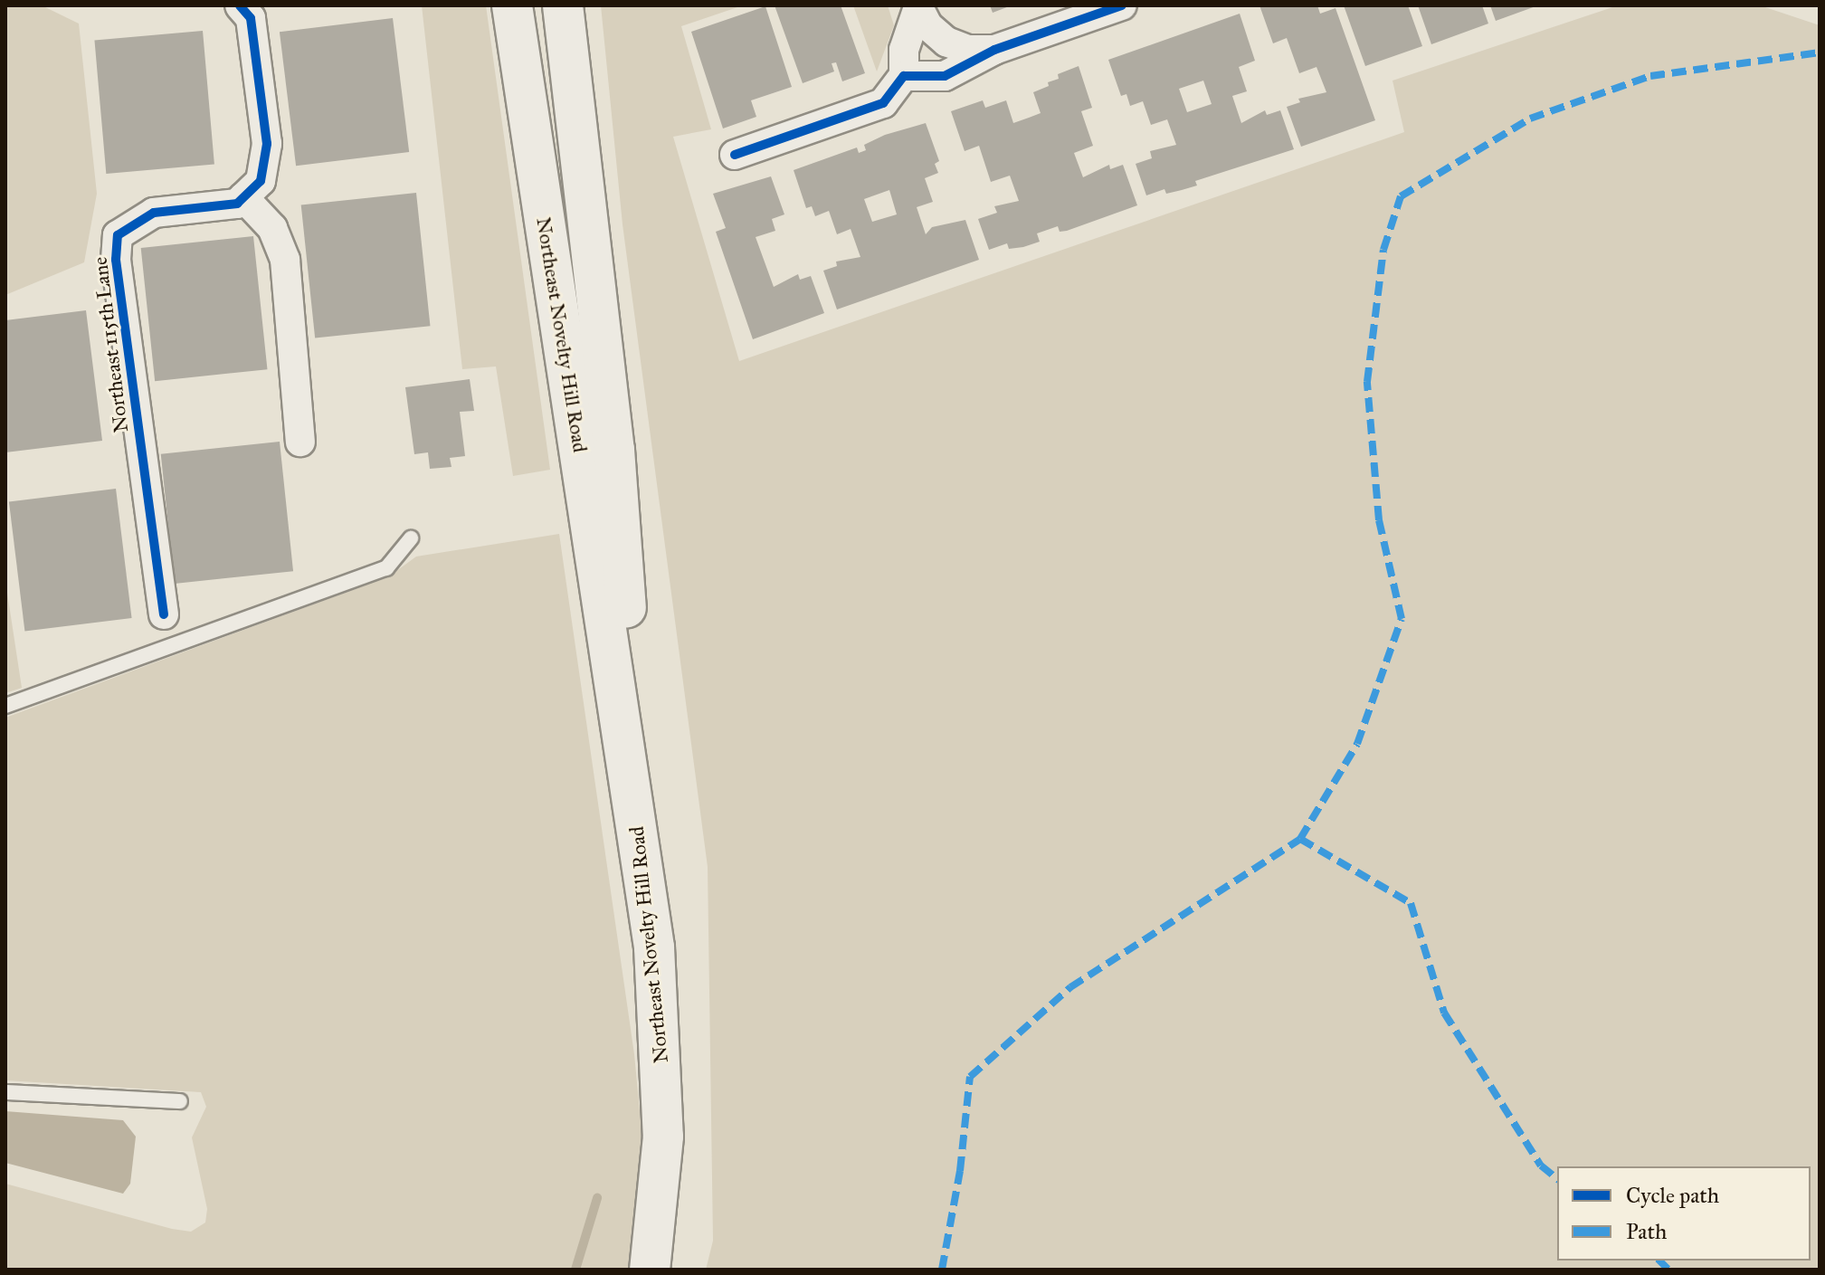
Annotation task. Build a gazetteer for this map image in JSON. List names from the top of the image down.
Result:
{
  "streets": {
    "main road": ["Northeast Novelty Hill Road"],
    "street": ["Northeast 115th Lane"]
  },
  "legend": ["Cycle path", "Path"]
}
